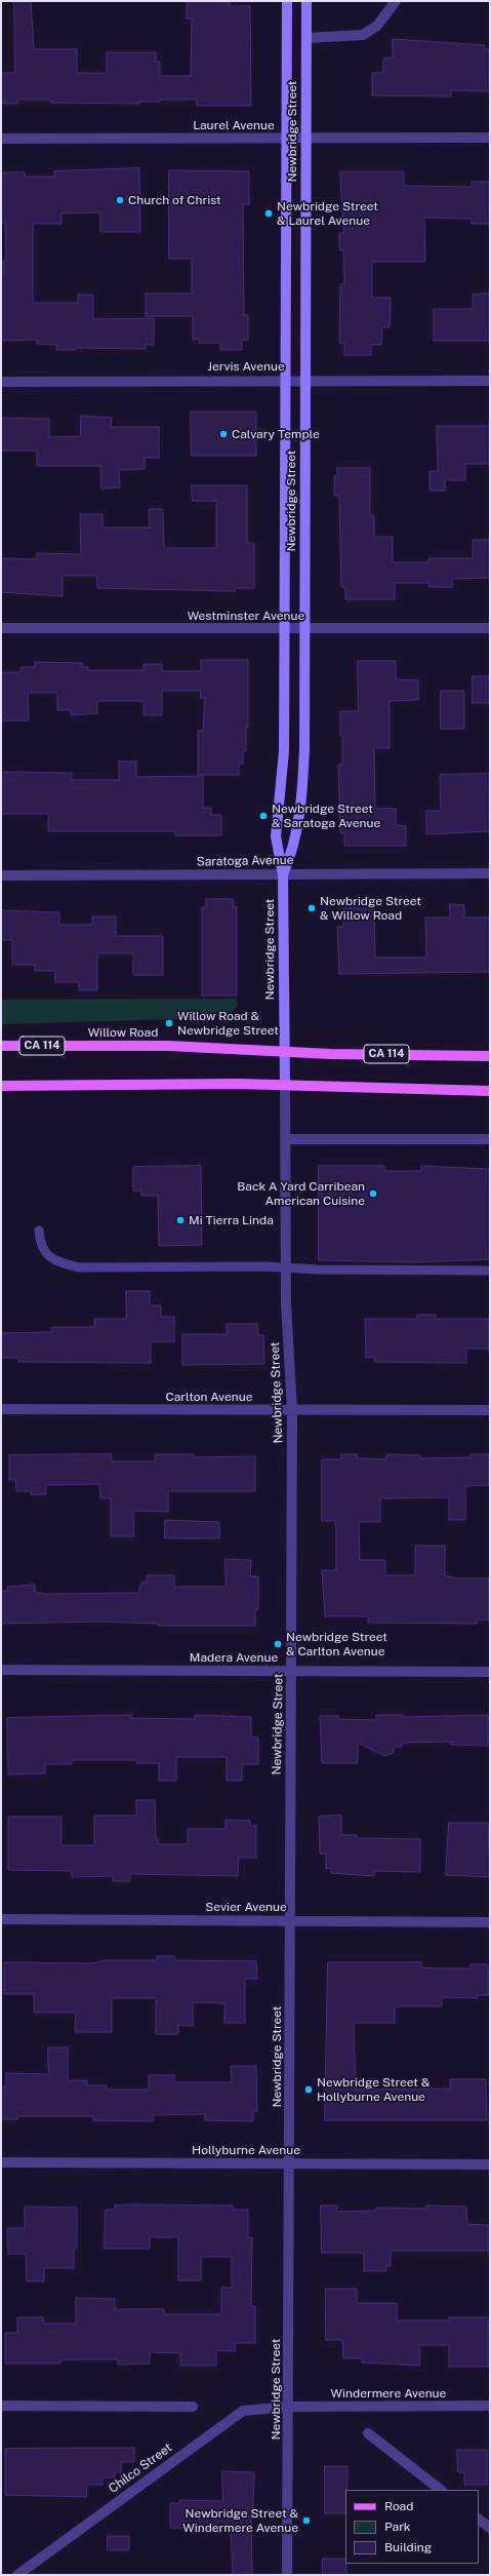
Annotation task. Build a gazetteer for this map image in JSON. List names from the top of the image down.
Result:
{
  "streets": {
    "main road": ["Newbridge Street", "Willow Road", "CA 114"],
    "street": [
      "Laurel Avenue",
      "Jervis Avenue",
      "Westminster Avenue",
      "Saratoga Avenue",
      "Carlton Avenue",
      "Madera Avenue",
      "Sevier Avenue",
      "Hollyburne Avenue",
      "Windermere Avenue",
      "Chilco Street"
    ]
  },
  "crossings": [
    ["Laurel Avenue", "Newbridge Street"],
    ["Newbridge Street", "Jervis Avenue"],
    ["Newbridge Street", "Westminster Avenue"],
    ["Newbridge Street", "Saratoga Avenue"],
    ["Newbridge Street", "Willow Road"],
    ["Newbridge Street", "Carlton Avenue"],
    ["Newbridge Street", "Madera Avenue"],
    ["Newbridge Street", "Sevier Avenue"],
    ["Newbridge Street", "Hollyburne Avenue"],
    ["Newbridge Street", "Windermere Avenue"],
    ["Newbridge Street", "Chilco Street"],
    ["Windermere Avenue", "Chilco Street"]
  ],
  "places": [
    "Church of Christ",
    "Newbridge Street & Laurel Avenue",
    "Calvary Temple",
    "Newbridge Street & Saratoga Avenue",
    "Newbridge Street & Willow Road",
    "Willow Road & Newbridge Street",
    "Back A Yard Carribean American Cuisine",
    "Mi Tierra Linda",
    "Newbridge Street & Carlton Avenue",
    "Newbridge Street & Hollyburne Avenue",
    "Newbridge Street & Windermere Avenue"
  ],
  "legend": ["Road", "Park", "Building"]
}
